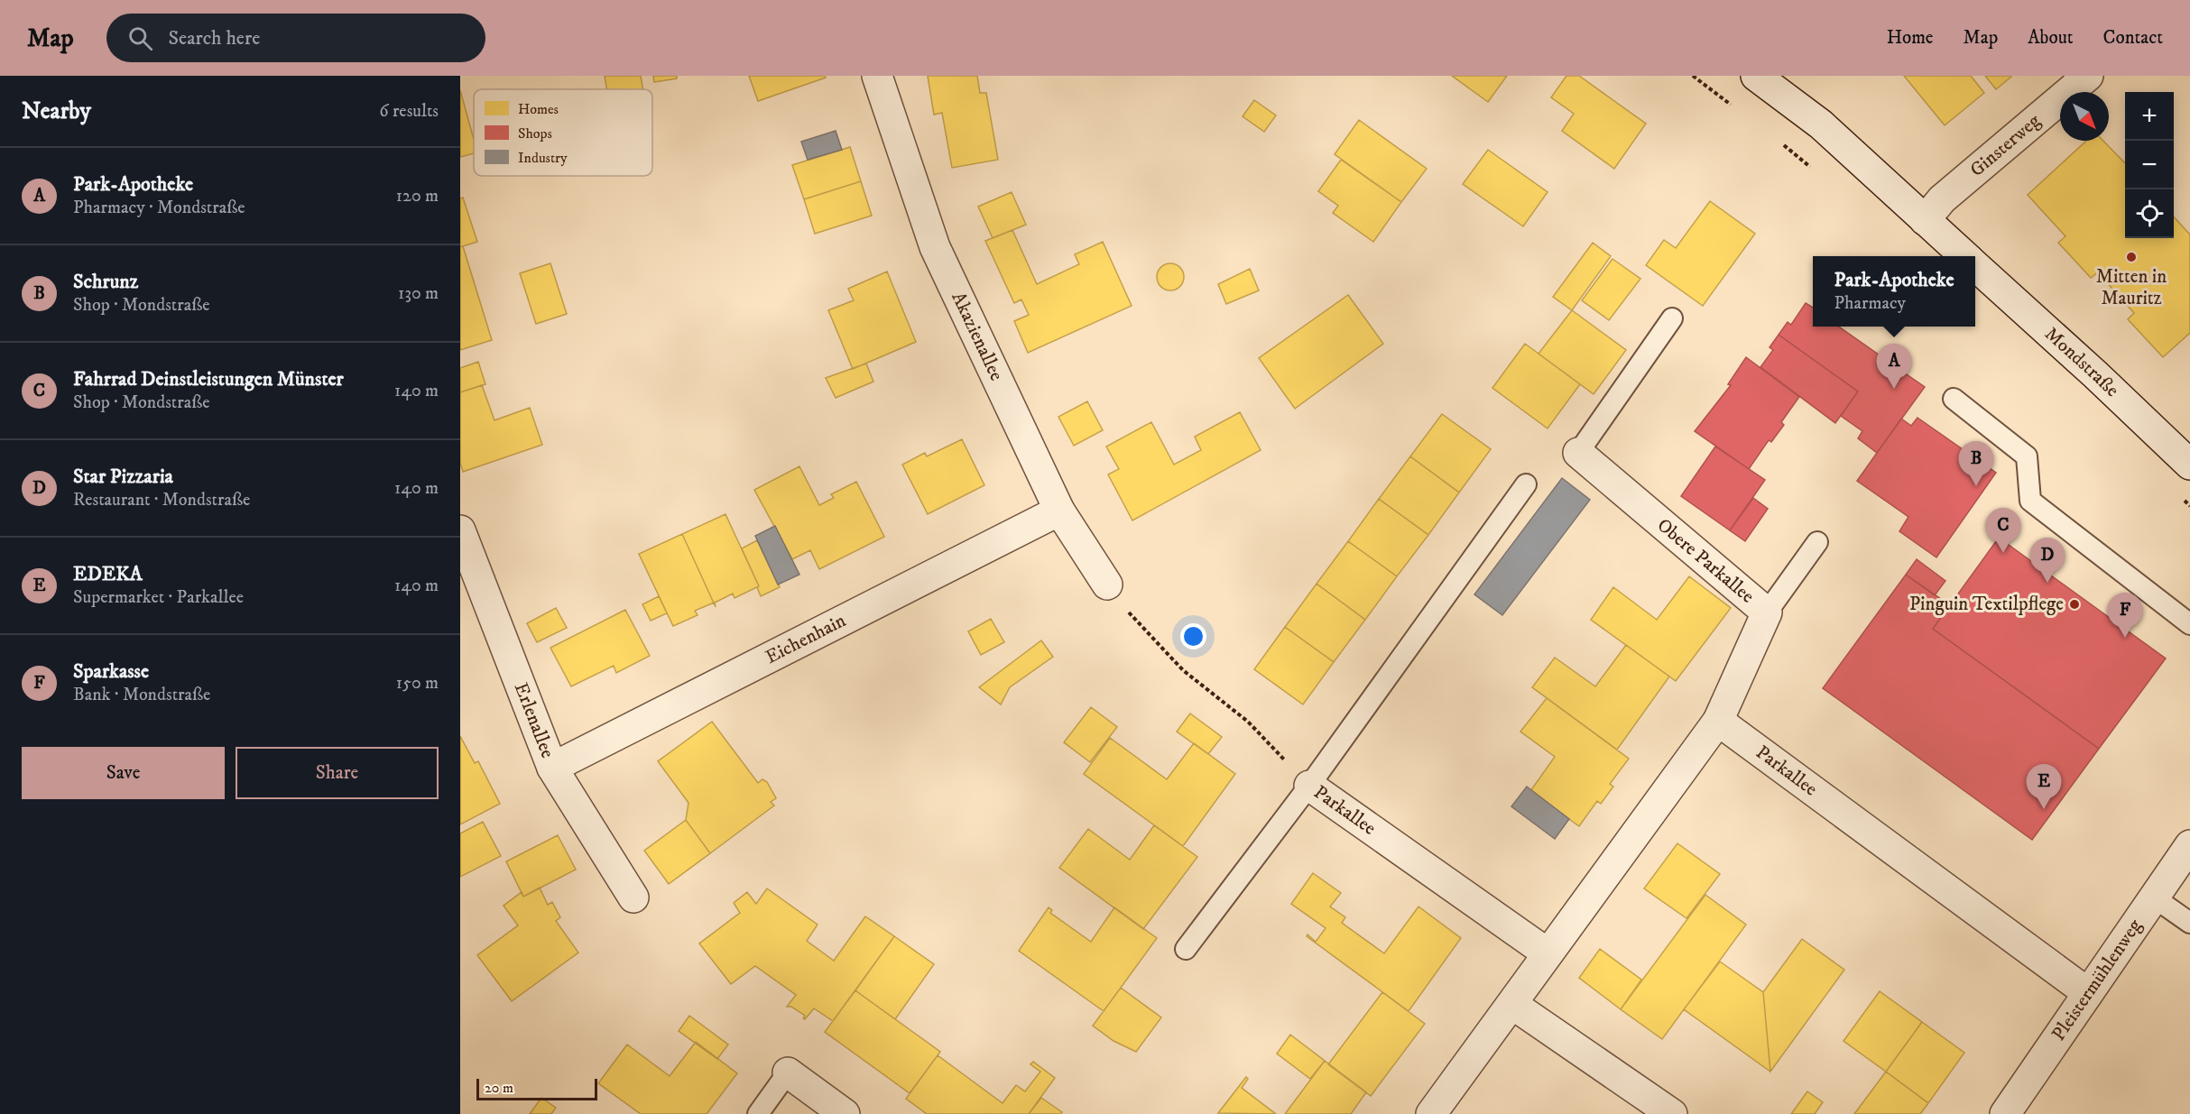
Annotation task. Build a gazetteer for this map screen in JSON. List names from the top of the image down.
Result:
{
  "streets": {
    "street": [
      "Ginsterweg",
      "Akazienallee",
      "Mondstraße",
      "Obere Parkallee",
      "Eichenhain",
      "Erlenallee",
      "Parkallee",
      "Pleistermühlenweg"
    ]
  },
  "crossings": [
    ["Ginsterweg", "Mondstraße"],
    ["Akazienallee", "Eichenhain"],
    ["Obere Parkallee", "Parkallee"],
    ["Eichenhain", "Erlenallee"],
    ["Parkallee", "Pleistermühlenweg"]
  ],
  "places": ["Mitten in Mauritz", "Pinguin Textilpflege"],
  "legend": ["Homes", "Shops", "Industry"],
  "scale_bar": "20 m",
  "north": "bottom right",
  "page": {
    "header": "Map",
    "search": "Search here",
    "nav": [
      "Home",
      "Map",
      "About",
      "Contact"
    ],
    "heading": ["Nearby", "6 results"],
    "map_buttons": ["+", "−"],
    "list": [
      {
        "mark": "A",
        "name": "Park-Apotheke",
        "note": "Pharmacy · Mondstraße",
        "value": "120 m"
      },
      {
        "mark": "B",
        "name": "Schrunz",
        "note": "Shop · Mondstraße",
        "value": "130 m"
      },
      {
        "mark": "C",
        "name": "Fahrrad Deinstleistungen Münster",
        "note": "Shop · Mondstraße",
        "value": "140 m"
      },
      {
        "mark": "D",
        "name": "Star Pizzaria",
        "note": "Restaurant · Mondstraße",
        "value": "140 m"
      },
      {
        "mark": "E",
        "name": "EDEKA",
        "note": "Supermarket · Parkallee",
        "value": "140 m"
      },
      {
        "mark": "F",
        "name": "Sparkasse",
        "note": "Bank · Mondstraße",
        "value": "150 m"
      }
    ],
    "popup": ["Park-Apotheke", "Pharmacy"],
    "pins": [
      "A",
      "B",
      "C",
      "D",
      "F",
      "E"
    ],
    "buttons": ["Save", "Share"],
    "scale": "20 m"
  }
}
